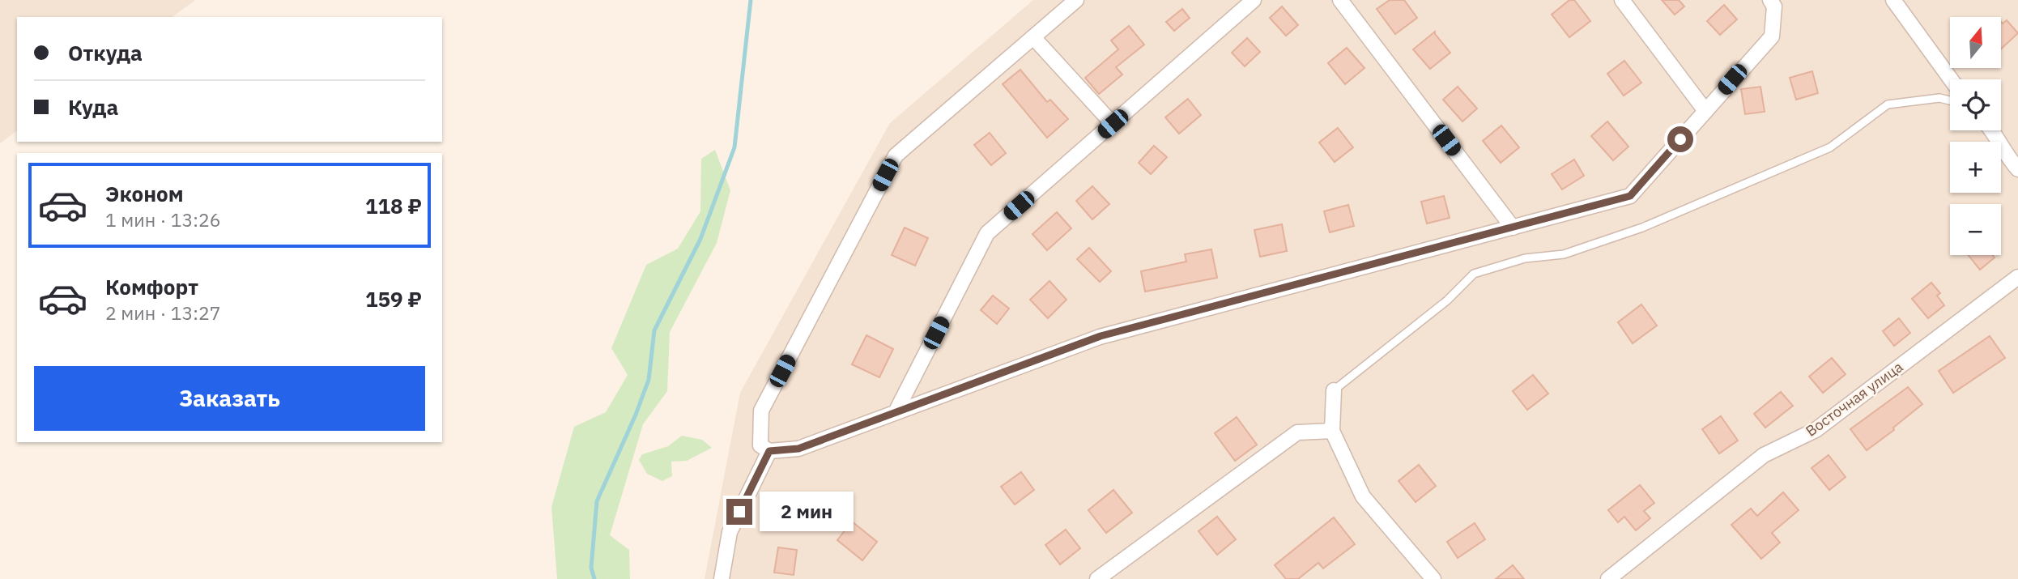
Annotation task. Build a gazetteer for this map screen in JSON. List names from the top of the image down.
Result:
{
  "streets": {
    "street": ["Восточная улица"]
  },
  "north": "top",
  "page": {
    "map_buttons": ["+", "−"],
    "banner": ["Откуда", "Куда"],
    "list": [
      {
        "name": "Эконом",
        "note": "1 мин · 13:26",
        "value": "118 ₽"
      },
      {
        "name": "Комфорт",
        "note": "2 мин · 13:27",
        "value": "159 ₽"
      }
    ],
    "buttons": "Заказать",
    "bubble": "2 мин"
  }
}
